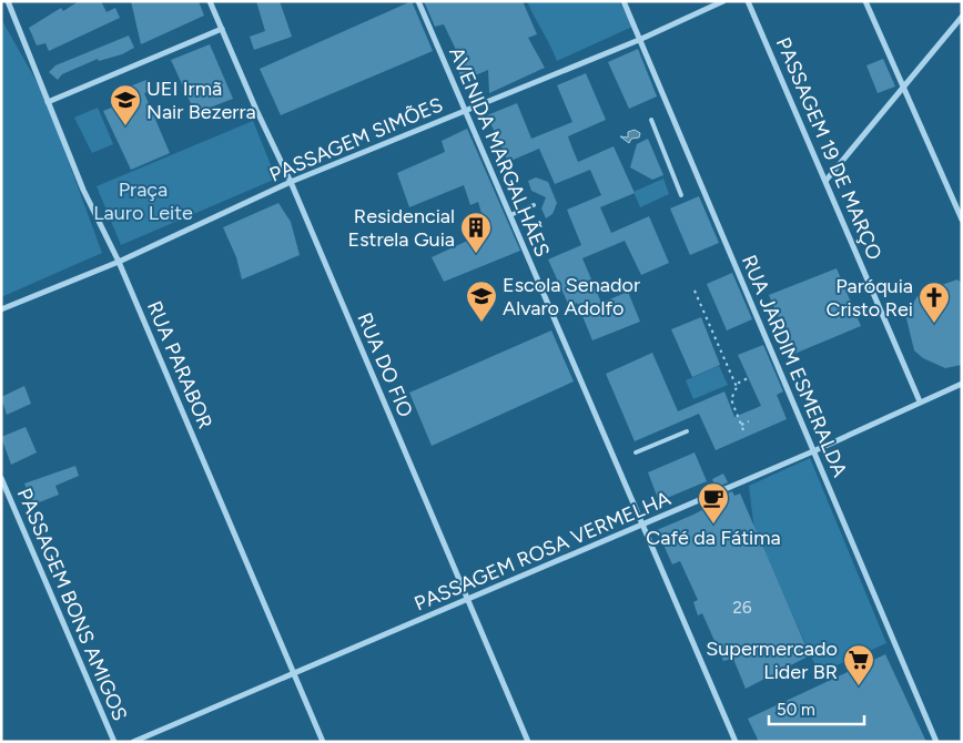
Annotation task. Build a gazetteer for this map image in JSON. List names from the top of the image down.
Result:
{
  "streets": {
    "street": [
      "PASSAGEM SIMÕES",
      "PASSAGEM 19 DE MARÇO",
      "AVENIDA MARGALHÃES",
      "RUA PARABOR",
      "RUA DO FIO",
      "RUA JARDIM ESMERALDA",
      "PASSAGEM ROSA VERMELHA",
      "PASSAGEM BONS AMIGOS"
    ]
  },
  "crossings": [
    ["PASSAGEM SIMÕES", "AVENIDA MARGALHÃES"],
    ["PASSAGEM SIMÕES", "RUA PARABOR"],
    ["PASSAGEM SIMÕES", "RUA DO FIO"],
    ["PASSAGEM SIMÕES", "RUA JARDIM ESMERALDA"],
    ["PASSAGEM 19 DE MARÇO", "PASSAGEM ROSA VERMELHA"],
    ["AVENIDA MARGALHÃES", "PASSAGEM ROSA VERMELHA"],
    ["RUA PARABOR", "PASSAGEM ROSA VERMELHA"],
    ["RUA DO FIO", "PASSAGEM ROSA VERMELHA"],
    ["RUA JARDIM ESMERALDA", "PASSAGEM ROSA VERMELHA"]
  ],
  "parks": ["Praça Lauro Leite"],
  "places": {
    "school or university": ["UEI Irmã Nair Bezerra", "Escola Senador Alvaro Adolfo"],
    "building": ["Residencial Estrela Guia"],
    "church": ["Paróquia Cristo Rei"],
    "cafe": ["Café da Fátima"],
    "supermarket": ["Supermercado Lider BR"]
  },
  "house_numbers": ["26"],
  "scale_bar": "50 m"
}
